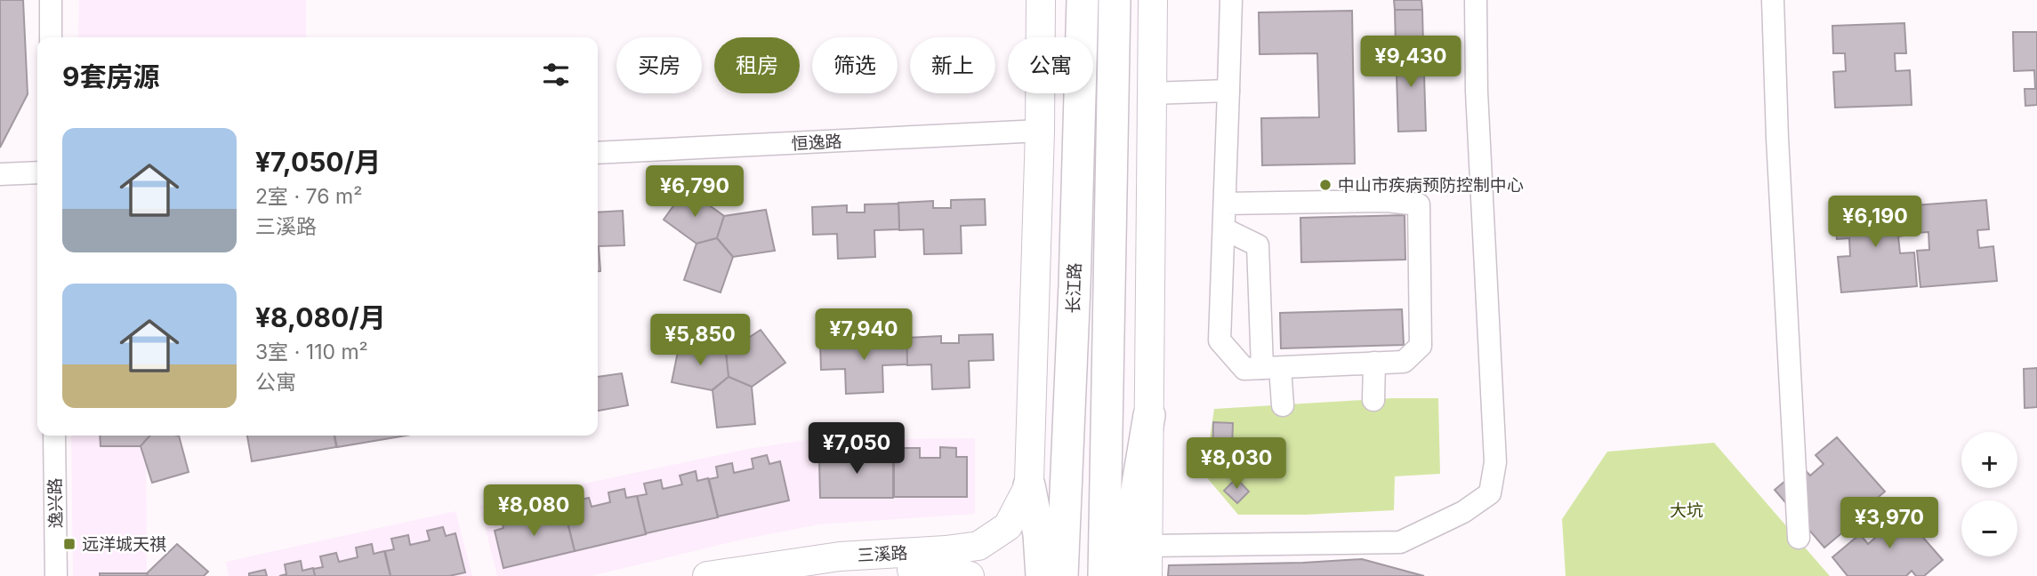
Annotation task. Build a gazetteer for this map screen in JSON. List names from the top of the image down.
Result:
{
  "streets": {
    "highway": ["长江路"],
    "main road": ["三溪路"],
    "street": ["恒逸路", "逸兴路"]
  },
  "parks": ["大坑"],
  "places": {
    "other": ["中山市疾病预防控制中心"],
    "transit": ["远洋城天祺"]
  },
  "page": {
    "price": [
      "¥9,430",
      "¥6,790",
      "¥6,190",
      "¥7,940",
      "¥5,850",
      "¥7,050",
      "¥8,030",
      "¥8,080",
      "¥3,970"
    ],
    "chip": [
      "买房",
      "租房",
      "筛选",
      "新上",
      "公寓"
    ],
    "heading": "9套房源",
    "list": [
      {
        "name": "¥7,050/月",
        "note": "2室 · 76 m² · 三溪路"
      },
      {
        "name": "¥8,080/月",
        "note": "3室 · 110 m² · 公寓"
      }
    ],
    "map_buttons": ["+", "−"]
  }
}
